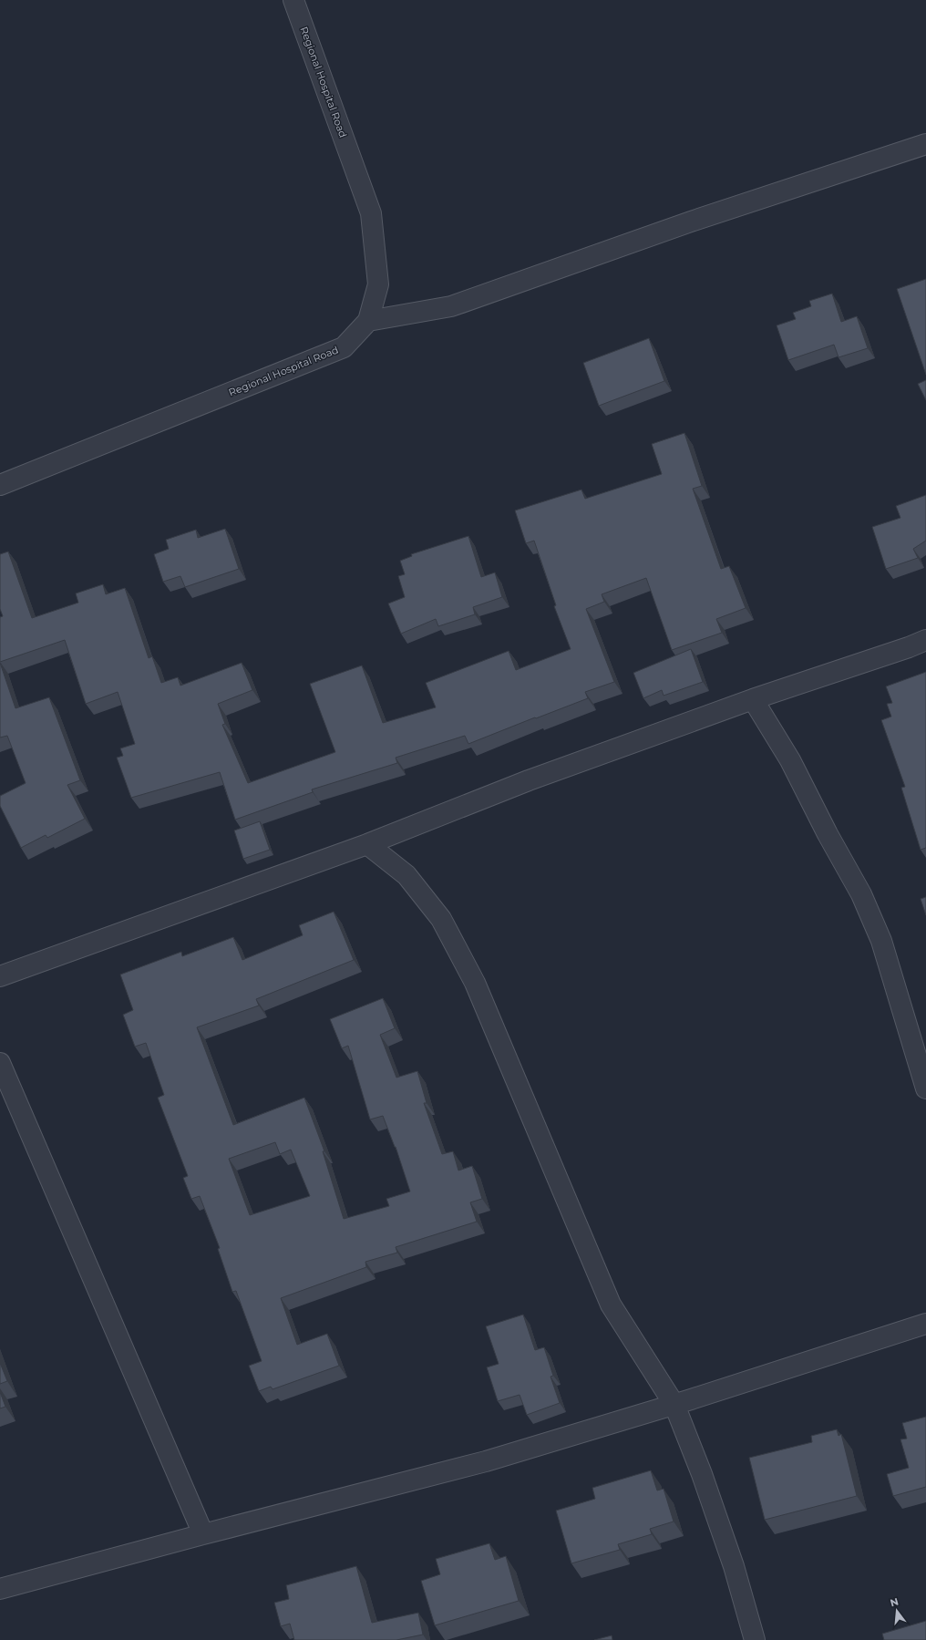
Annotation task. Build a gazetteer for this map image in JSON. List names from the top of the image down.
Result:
{
  "streets": {
    "street": ["Regional Hospital Road"]
  },
  "north": "top"
}
